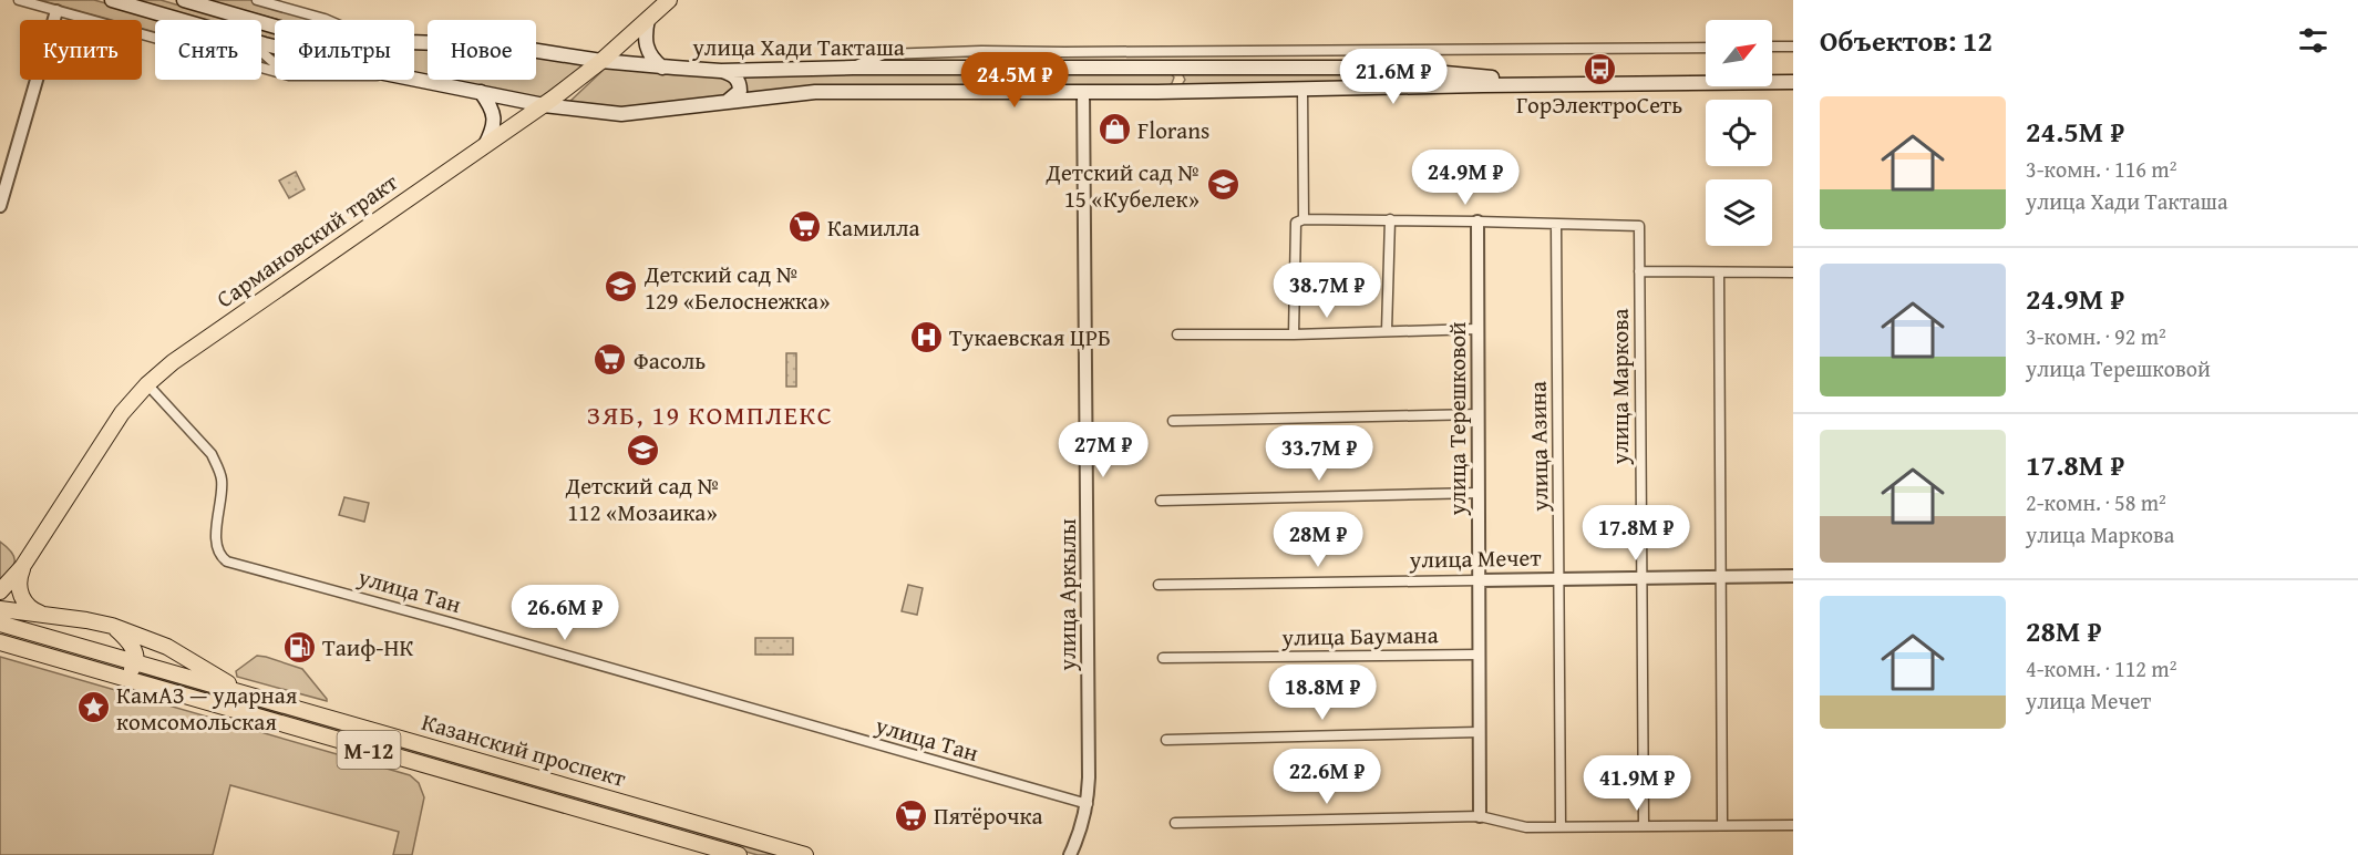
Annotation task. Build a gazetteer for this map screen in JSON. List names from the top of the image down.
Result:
{
  "streets": {
    "main road": [
      "улица Хади Такташа",
      "Сармановский тракт",
      "М-12",
      "Казанский проспект"
    ],
    "street": [
      "улица Маркова",
      "улица Терешковой",
      "улица Азина",
      "улица Мечет",
      "улица Тан",
      "улица Аркылы",
      "улица Баумана"
    ]
  },
  "crossings": [
    ["улица Хади Такташа", "Сармановский тракт"],
    ["улица Хади Такташа", "улица Аркылы"],
    ["Сармановский тракт", "улица Тан"],
    ["улица Маркова", "улица Азина"],
    ["улица Маркова", "улица Мечет"],
    ["улица Терешковой", "улица Мечет"],
    ["улица Терешковой", "улица Баумана"],
    ["улица Азина", "улица Мечет"],
    ["улица Тан", "улица Аркылы"]
  ],
  "districts": ["ЗЯБ, 19 КОМПЛЕКС"],
  "places": {
    "bus stop": ["ГорЭлектроСеть"],
    "shop": ["Florans"],
    "school or university": ["Детский сад № 15 «Кубелек»", "Детский сад № 129 «Белоснежка»", "Детский сад № 112 «Мозаика»"],
    "supermarket": ["Камилла", "Фасоль", "Пятёрочка"],
    "hospital": ["Тукаевская ЦРБ"],
    "fuel station": ["Таиф-НК"],
    "place": ["КамАЗ — ударная комсомольская"]
  },
  "north": "top right",
  "page": {
    "heading": "Объектов: 12",
    "chip": [
      "Купить",
      "Снять",
      "Фильтры",
      "Новое"
    ],
    "price": [
      "21.6M ₽",
      "24.5M ₽",
      "24.9M ₽",
      "38.7M ₽",
      "27M ₽",
      "33.7M ₽",
      "17.8M ₽",
      "28M ₽",
      "26.6M ₽",
      "18.8M ₽",
      "22.6M ₽",
      "41.9M ₽"
    ],
    "list": [
      {
        "name": "24.5M ₽",
        "note": "3-комн. · 116 m² · улица Хади Такташа"
      },
      {
        "name": "24.9M ₽",
        "note": "3-комн. · 92 m² · улица Терешковой"
      },
      {
        "name": "17.8M ₽",
        "note": "2-комн. · 58 m² · улица Маркова"
      },
      {
        "name": "28M ₽",
        "note": "4-комн. · 112 m² · улица Мечет"
      }
    ]
  }
}
